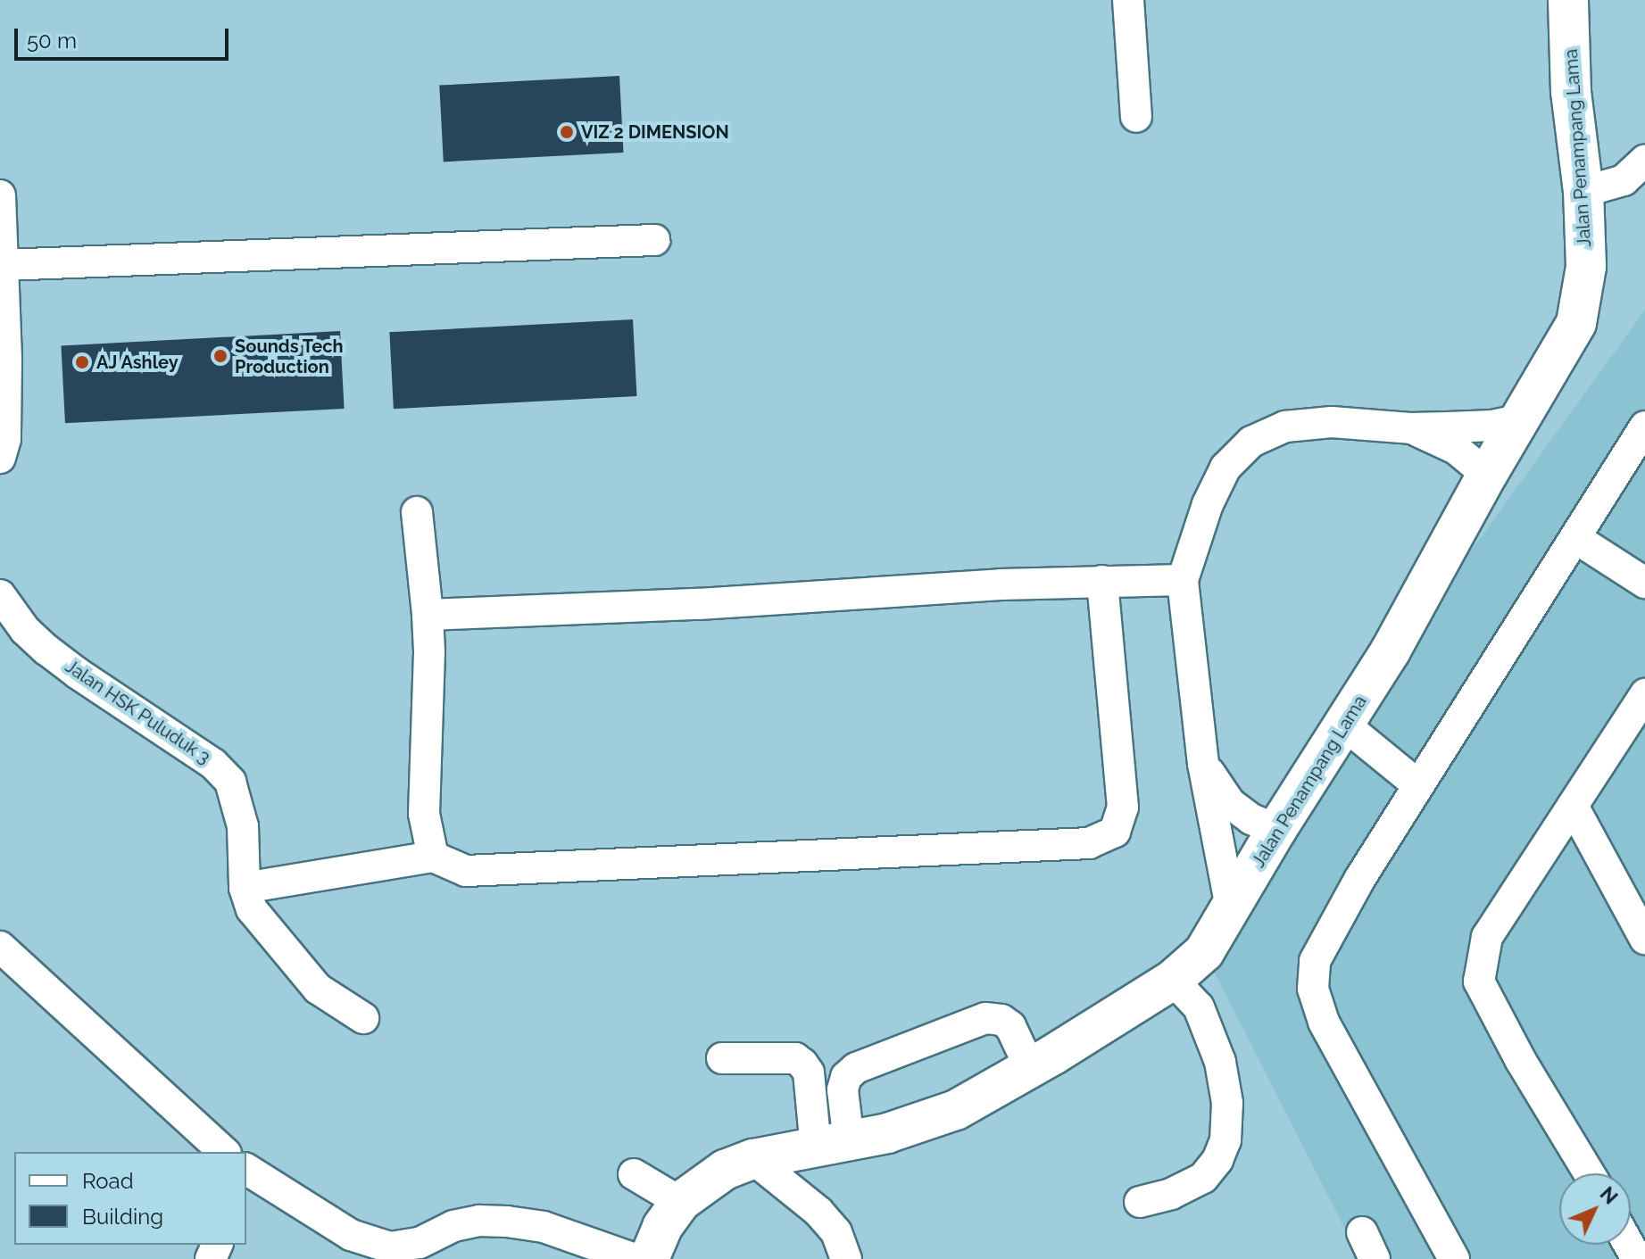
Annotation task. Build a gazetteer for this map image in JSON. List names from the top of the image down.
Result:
{
  "streets": {
    "main road": ["Jalan Penampang Lama"],
    "street": ["Jalan HSK Puluduk 3"]
  },
  "places": ["VIZ 2 DIMENSION", "Sounds Tech Production", "AJ Ashley"],
  "legend": ["Road", "Building"],
  "scale_bar": "50 m",
  "north": "top right"
}
